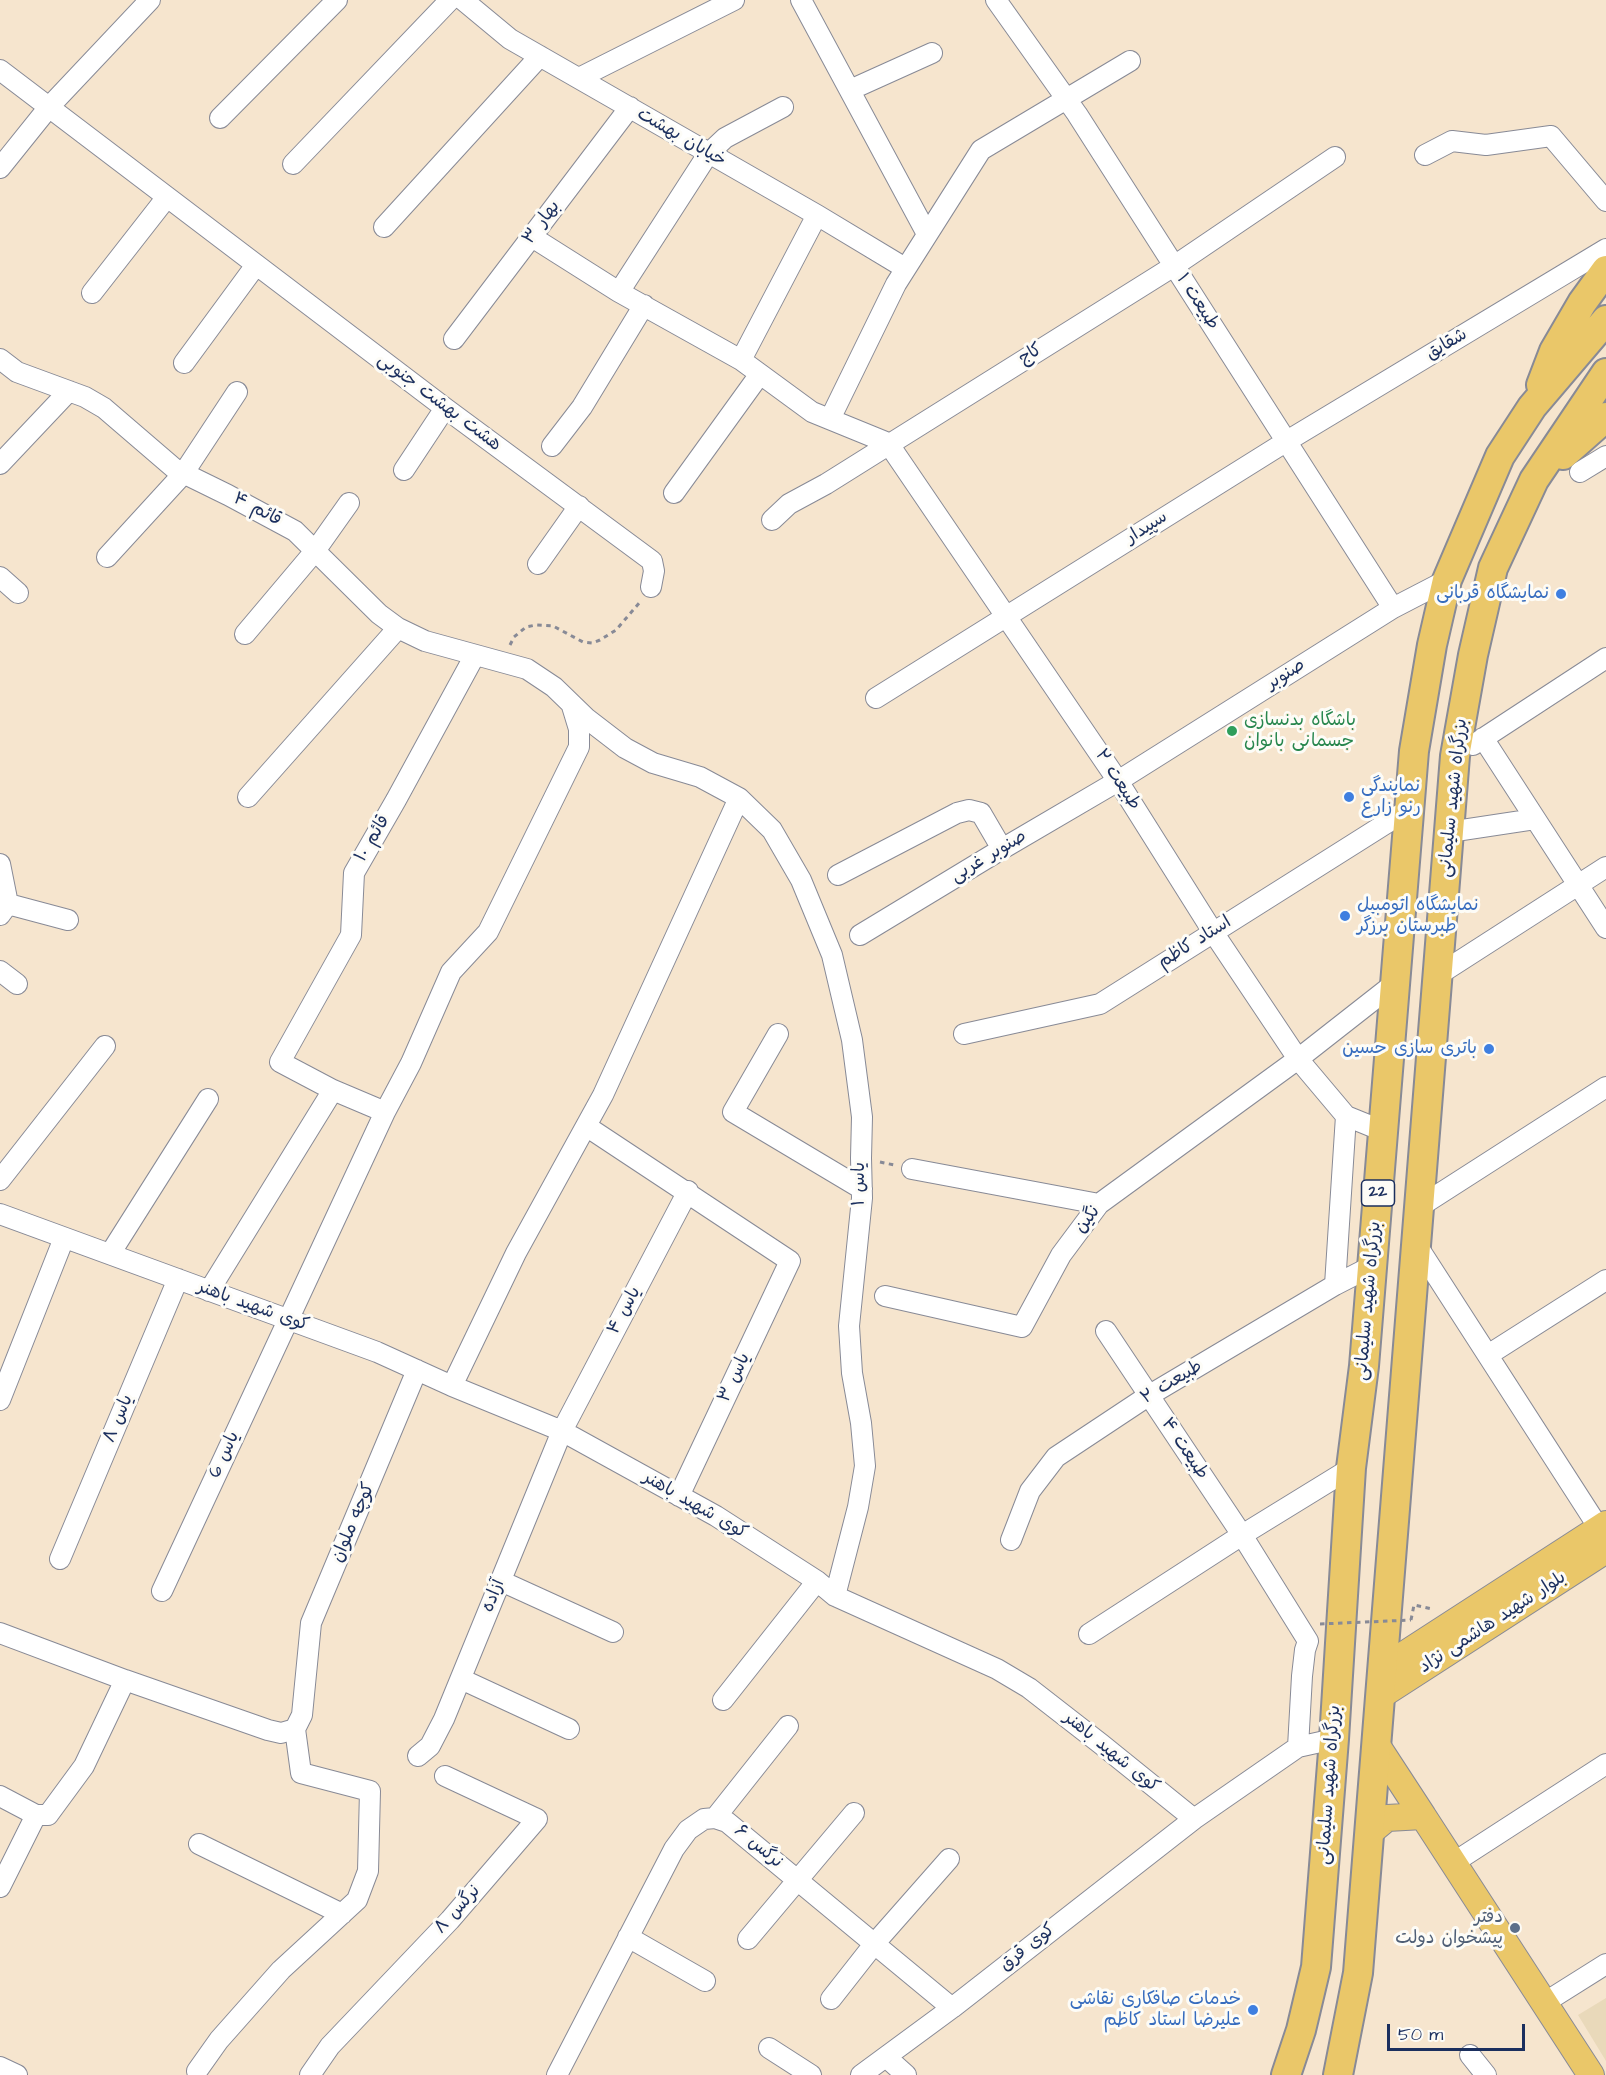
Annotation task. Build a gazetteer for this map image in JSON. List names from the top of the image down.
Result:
{
  "streets": {
    "highway": ["بزرگراه شهید سلیمانی", "22"],
    "main road": ["بلوار شهید هاشمی نژاد"],
    "street": [
      "خیابان بهشت",
      "بهار ۳",
      "طبیعت ۱",
      "شقایق",
      "کاج",
      "هشت بهشت جنوبی",
      "قائم ۴",
      "سپیدار",
      "صنوبر",
      "طبیعت ۲",
      "قائم ۱۰",
      "صنوبر غربی",
      "استاد کاظم",
      "یاس ۱",
      "نگین",
      "کوی شهید باهنر",
      "یاس ۴",
      "یاس ۳",
      "طبیعت ٣",
      "یاس ۸",
      "طبیعت ۴",
      "یاس 6",
      "کوچه ملوان",
      "آزاده",
      "نرگس ۶",
      "نرگس ۸",
      "کوی قرق"
    ]
  },
  "crossings": [
    ["خیابان بهشت", "بهار ۳"],
    ["طبیعت ۱", "شقایق"],
    ["طبیعت ۱", "کاج"],
    ["طبیعت ۱", "سپیدار"],
    ["طبیعت ۱", "صنوبر"],
    ["شقایق", "سپیدار"],
    ["کاج", "طبیعت ۲"],
    ["قائم ۴", "قائم ۱۰"],
    ["قائم ۴", "یاس ۱"],
    ["قائم ۴", "یاس 6"],
    ["سپیدار", "طبیعت ۲"],
    ["صنوبر", "طبیعت ۲"],
    ["صنوبر", "بزرگراه شهید سلیمانی"],
    ["صنوبر", "صنوبر غربی"],
    ["طبیعت ۲", "صنوبر غربی"],
    ["طبیعت ۲", "استاد کاظم"],
    ["طبیعت ۲", "نگین"],
    ["بزرگراه شهید سلیمانی", "استاد کاظم"],
    ["بزرگراه شهید سلیمانی", "نگین"],
    ["بزرگراه شهید سلیمانی", "طبیعت ٣"],
    ["بزرگراه شهید سلیمانی", "بلوار شهید هاشمی نژاد"],
    ["یاس ۱", "کوی شهید باهنر"],
    ["یاس ۱", "یاس 6"],
    ["کوی شهید باهنر", "یاس ۴"],
    ["کوی شهید باهنر", "یاس ۳"],
    ["کوی شهید باهنر", "یاس ۸"],
    ["کوی شهید باهنر", "یاس 6"],
    ["کوی شهید باهنر", "کوچه ملوان"],
    ["کوی شهید باهنر", "آزاده"],
    ["کوی شهید باهنر", "کوی قرق"],
    ["یاس ۴", "یاس ۳"],
    ["یاس ۴", "آزاده"],
    ["طبیعت ٣", "طبیعت ۴"],
    ["نرگس ۶", "کوی قرق"]
  ],
  "places": [
    "نمایشگاه قربانی",
    "باشگاه بدنسازی جسمانی بانوان",
    "نمایندگی رنو زارع",
    "نمایشگاه اتومبیل طبرستان برزگر",
    "باتری سازی حسین",
    "دفتر پیشخوان دولت",
    "خدمات صافکاری نقاشی علیرضا استاد کاظم"
  ],
  "scale_bar": "50 m"
}
